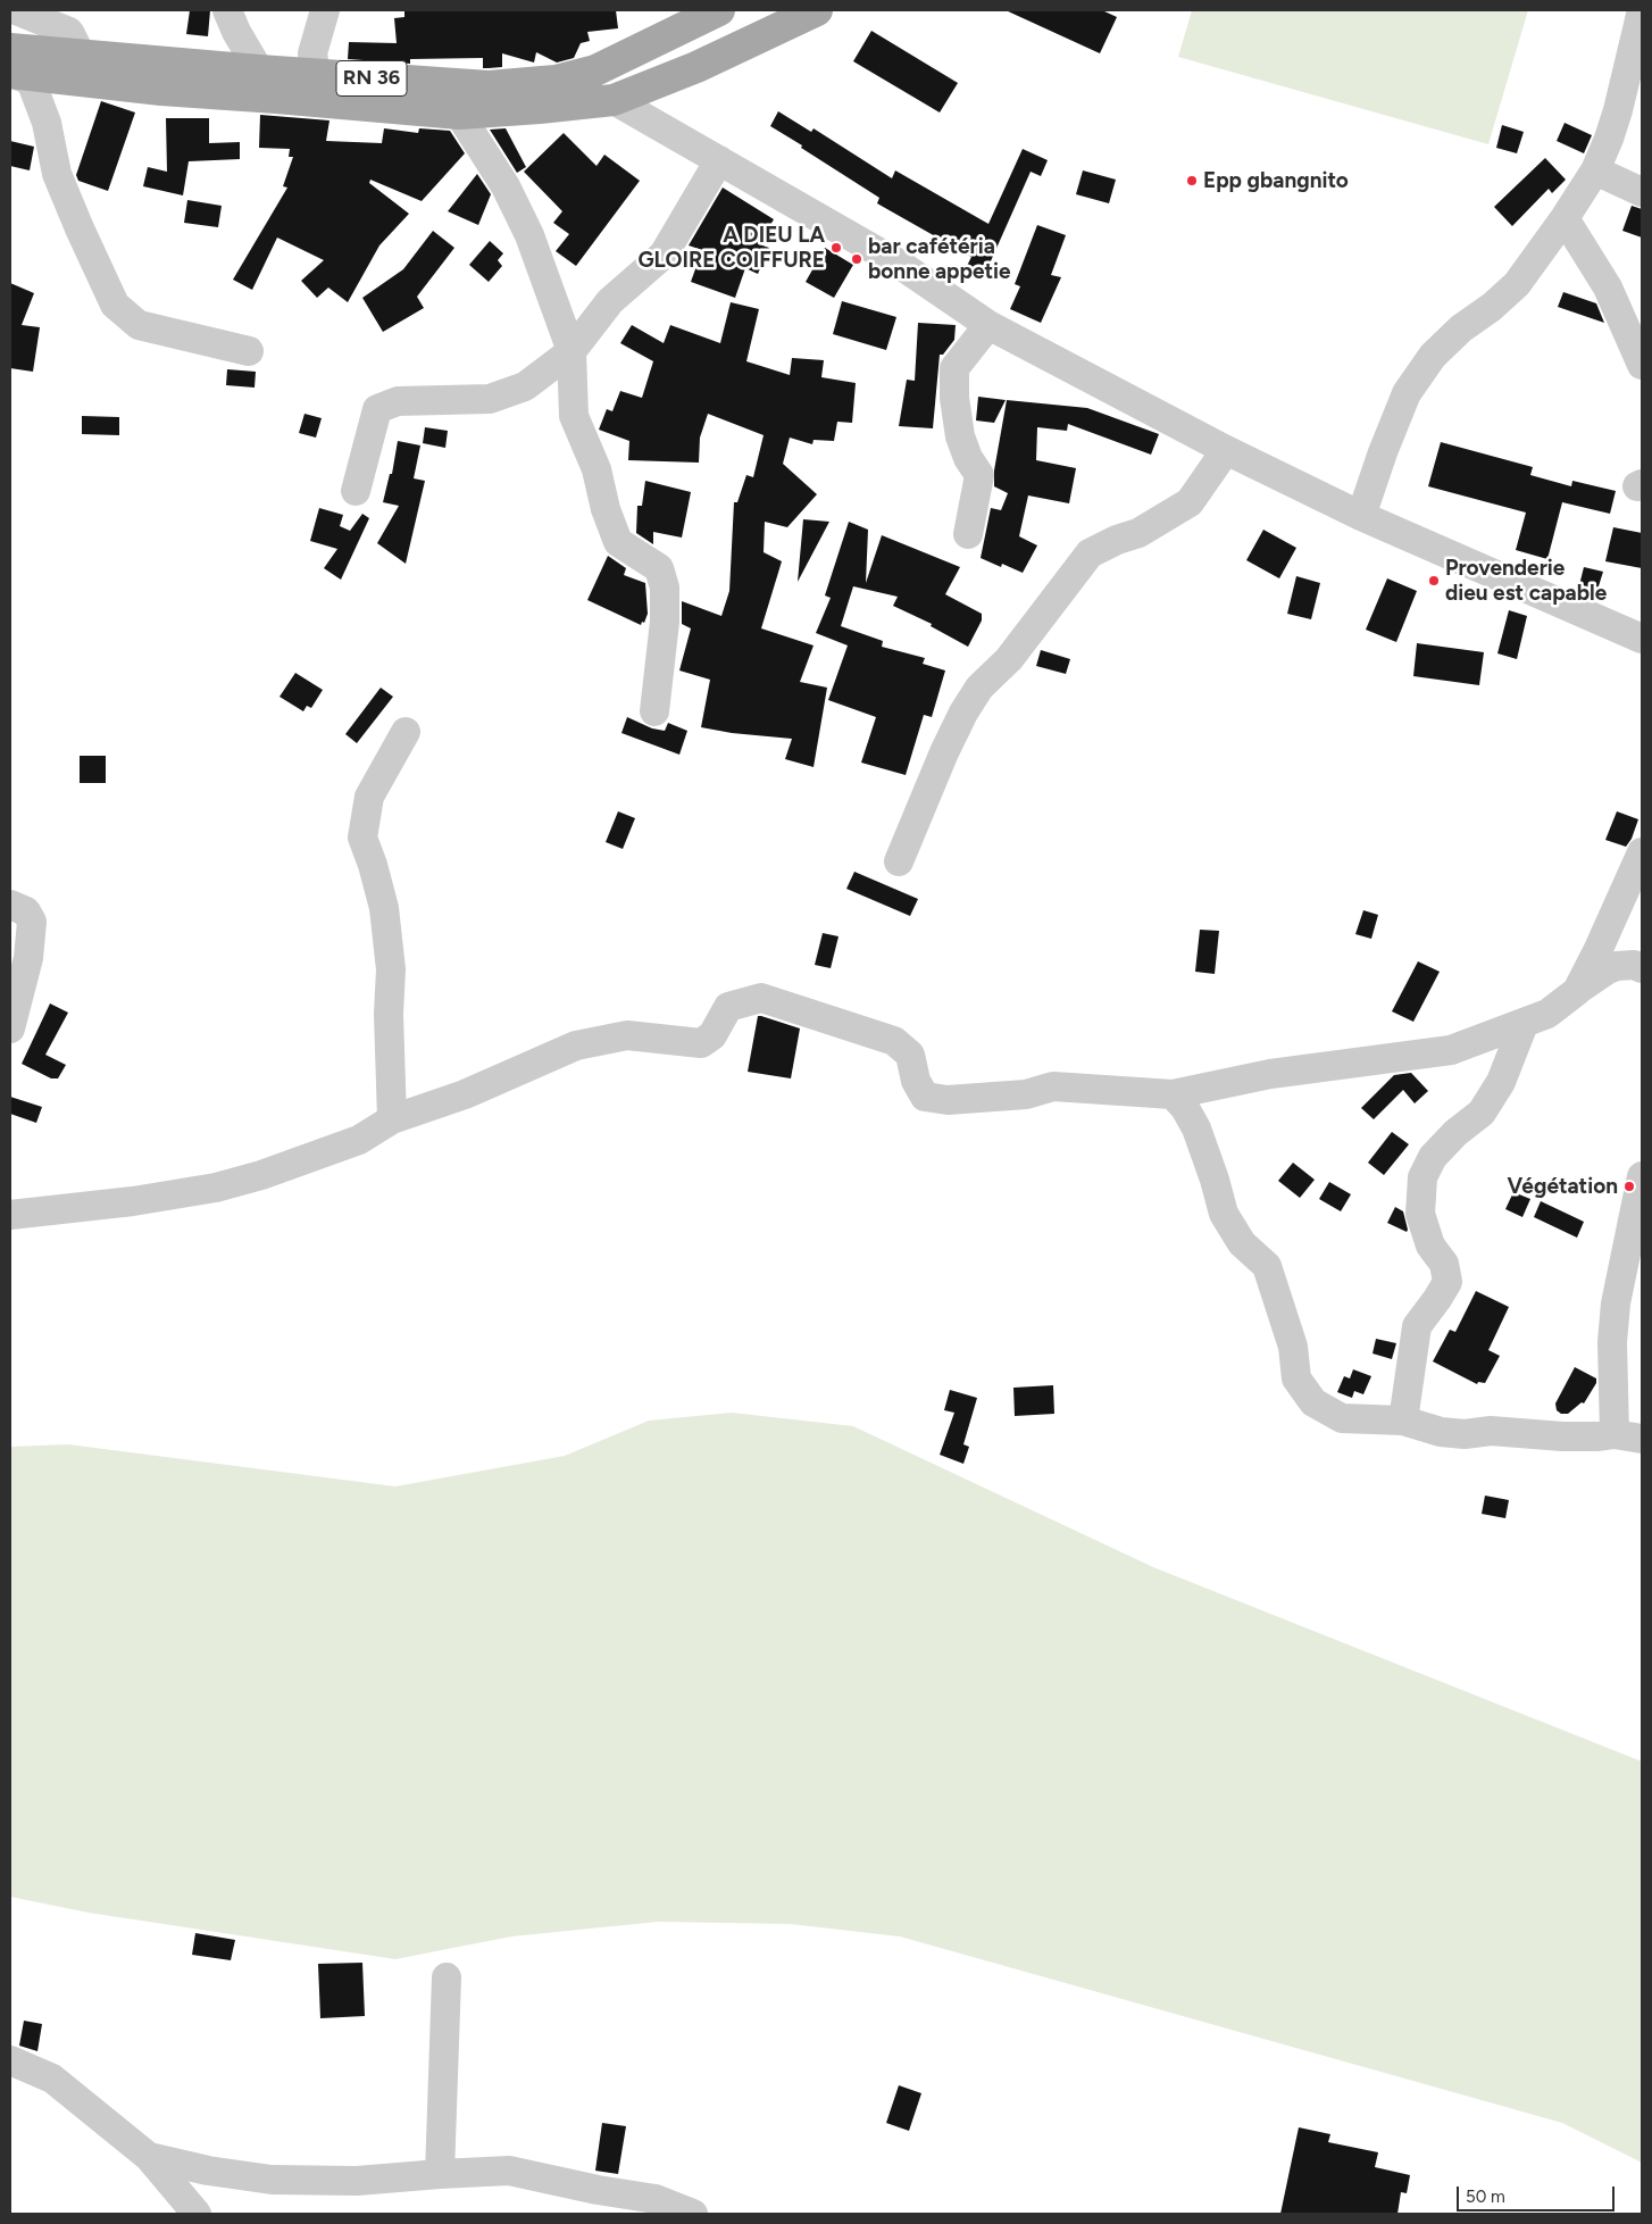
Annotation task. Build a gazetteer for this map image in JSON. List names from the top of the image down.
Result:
{
  "streets": {
    "main road": ["RN 36"]
  },
  "places": [
    "Epp gbangnito",
    "A DIEU LA GLOIRE COIFFURE",
    "bar cafétéria bonne appetie",
    "Provenderie dieu est capable",
    "Végétation"
  ],
  "scale_bar": "50 m"
}
